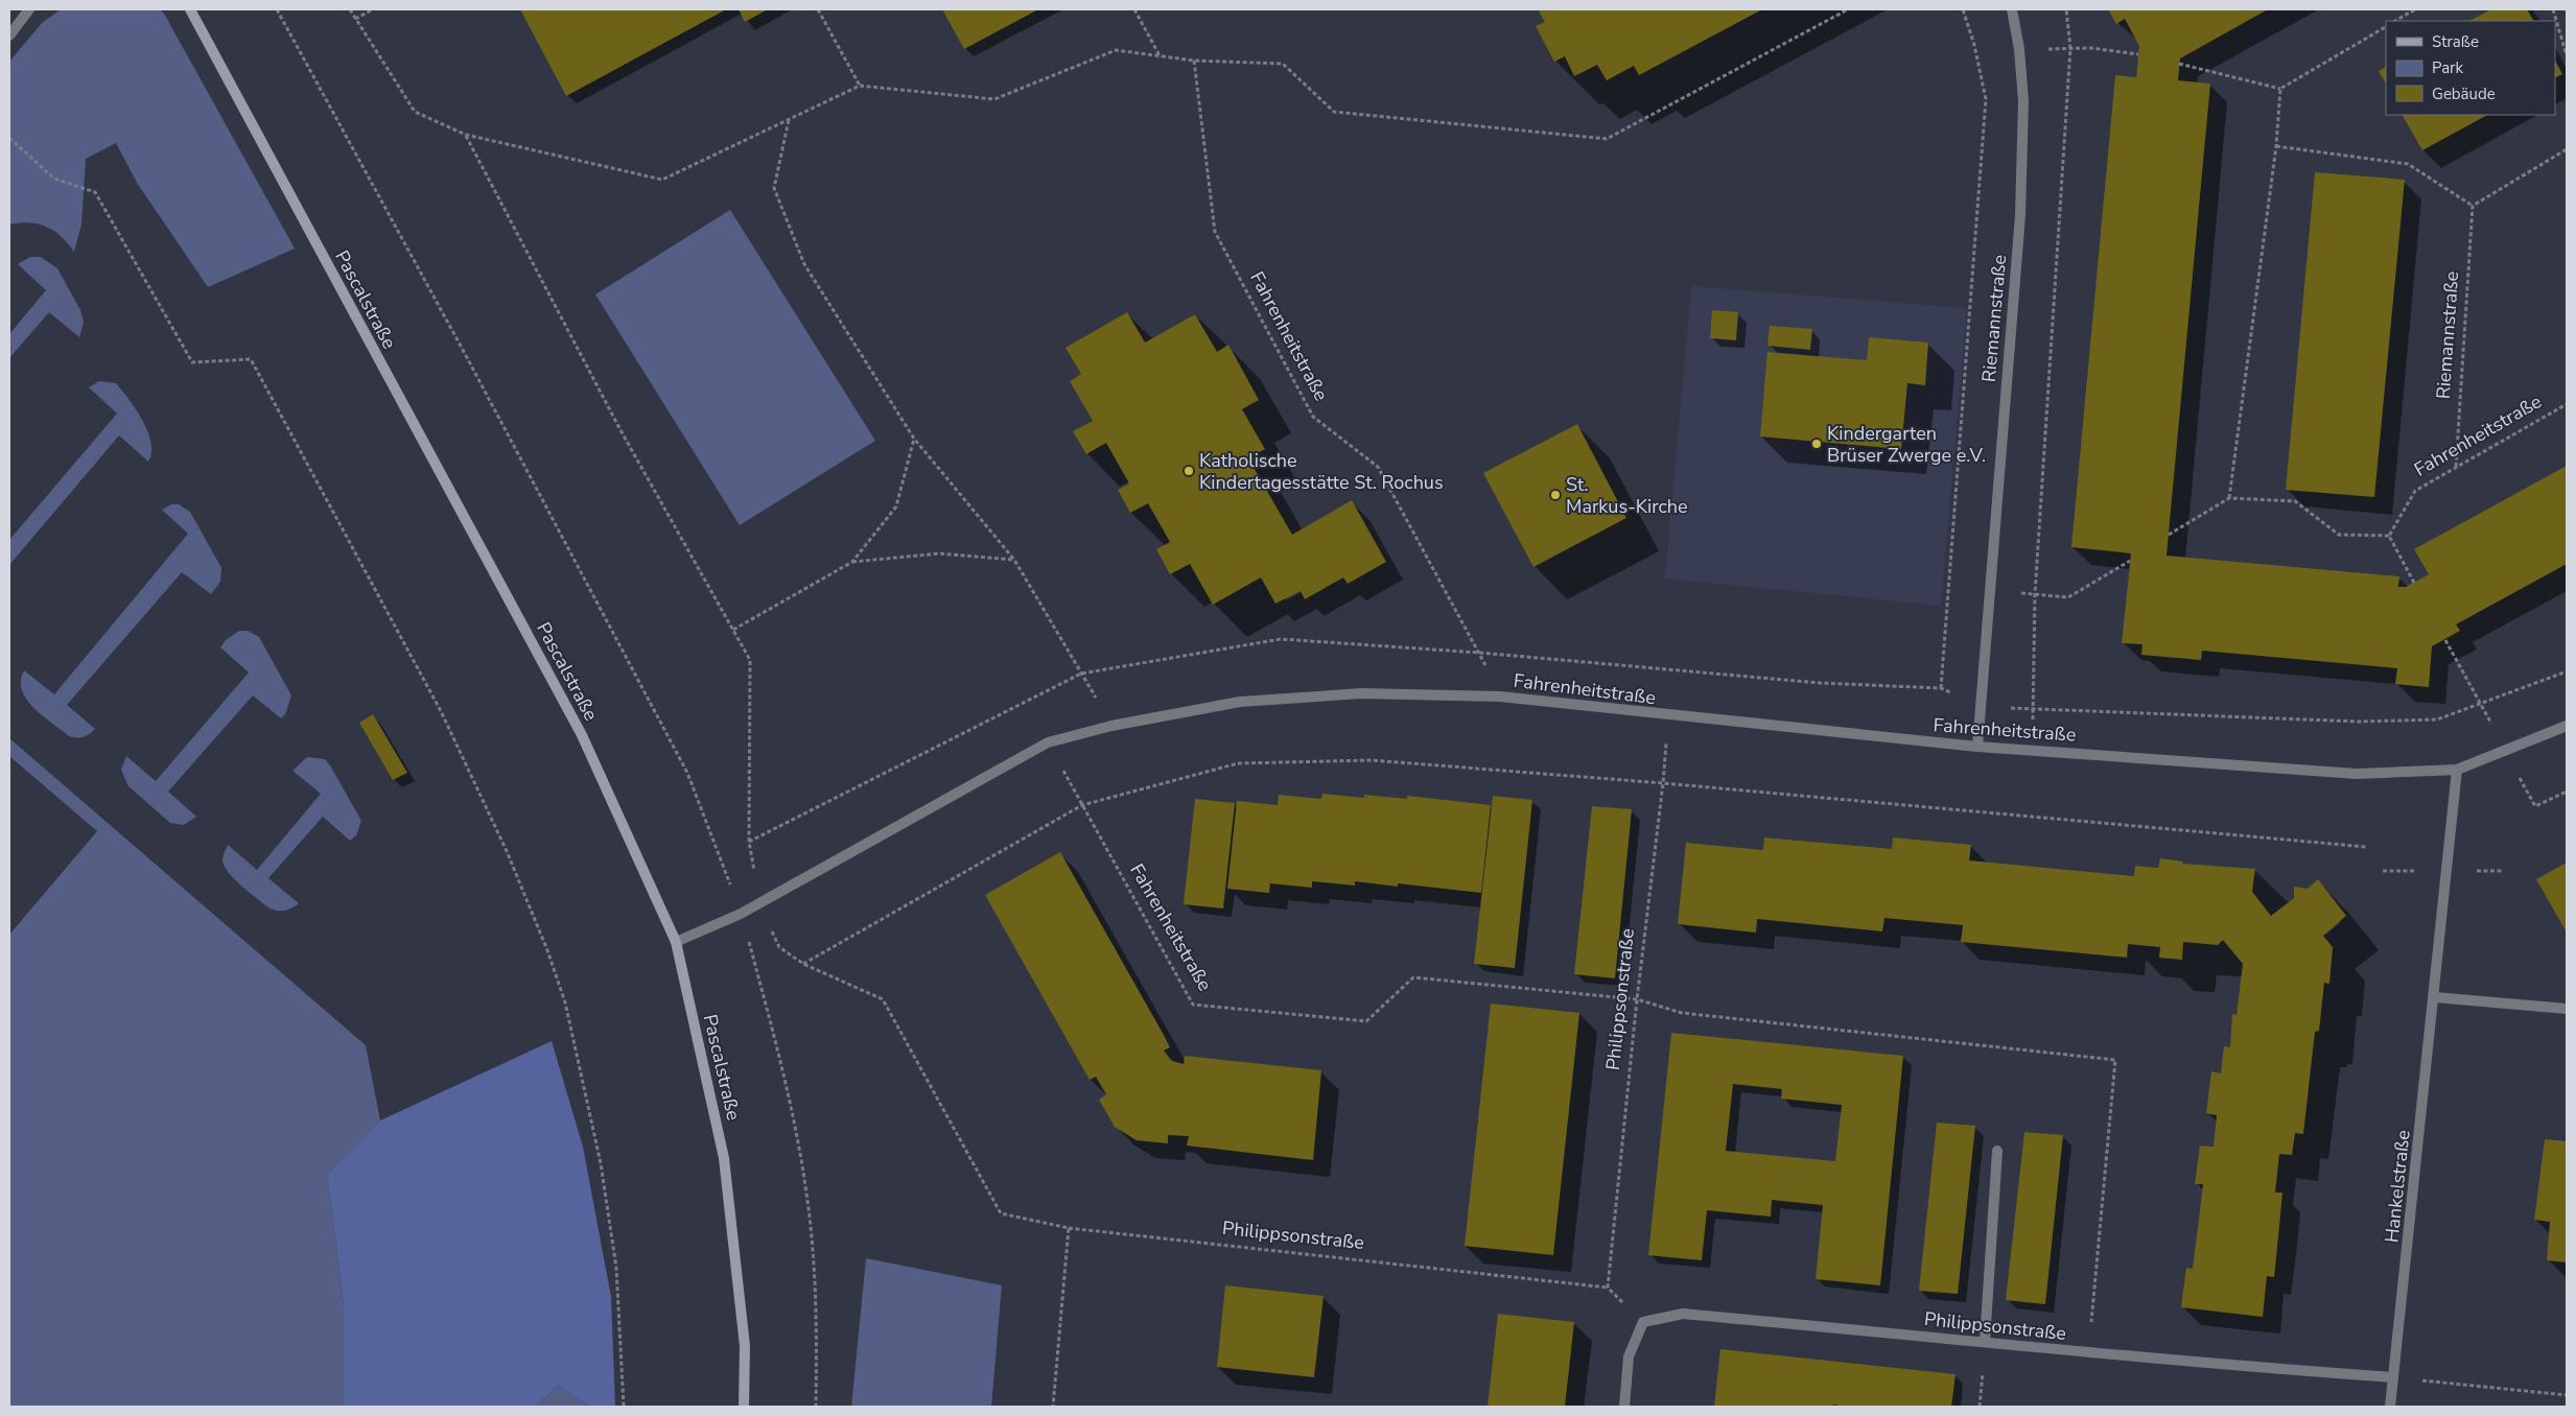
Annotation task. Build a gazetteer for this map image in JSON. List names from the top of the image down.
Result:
{
  "streets": {
    "street": [
      "Pascalstraße",
      "Riemannstraße",
      "Fahrenheitstraße",
      "Philippsonstraße",
      "Hankelstraße"
    ]
  },
  "crossings": [
    ["Pascalstraße", "Fahrenheitstraße"],
    ["Riemannstraße", "Fahrenheitstraße"],
    ["Fahrenheitstraße", "Philippsonstraße"],
    ["Fahrenheitstraße", "Hankelstraße"],
    ["Philippsonstraße", "Hankelstraße"]
  ],
  "places": ["Kindergarten Brüser Zwerge e.V.", "Katholische Kindertagesstätte St. Rochus", "St. Markus-Kirche"],
  "legend": ["Straße", "Park", "Gebäude"]
}
